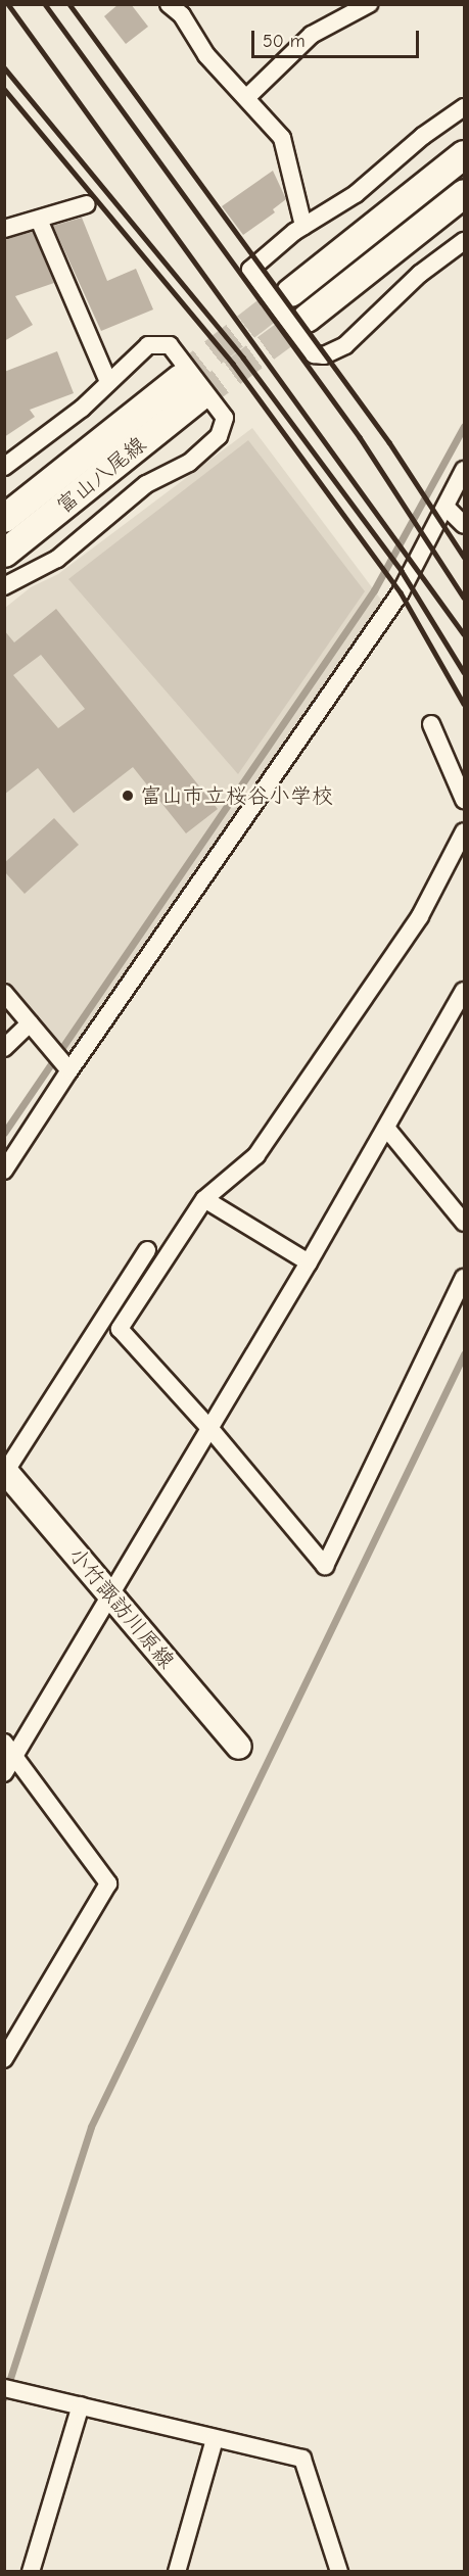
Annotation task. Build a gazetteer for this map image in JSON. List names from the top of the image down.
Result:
{
  "streets": {
    "main road": ["富山八尾線", "小竹諏訪川原線"]
  },
  "places": ["富山市立桜谷小学校"],
  "scale_bar": "50 m"
}
